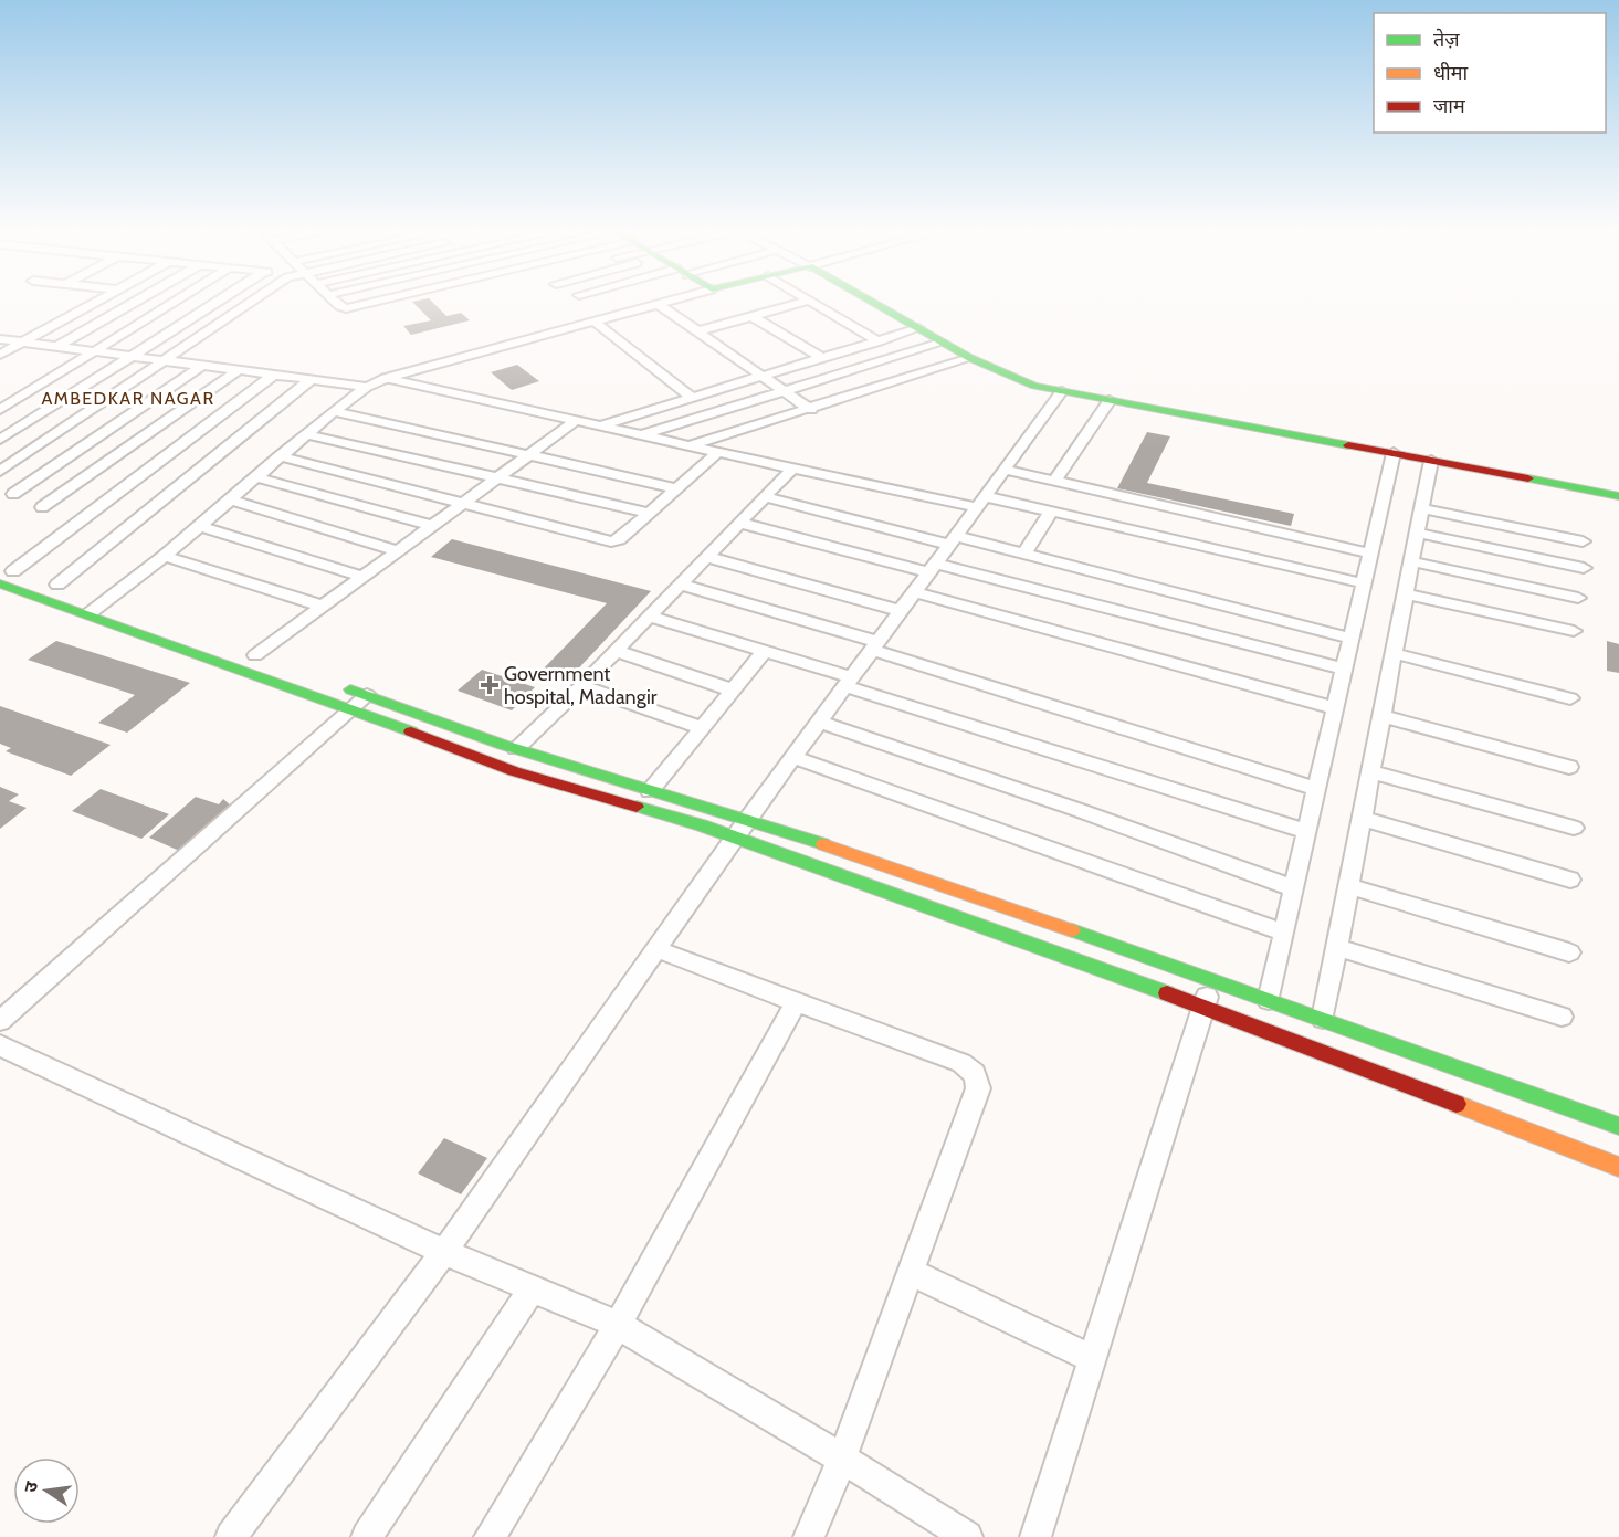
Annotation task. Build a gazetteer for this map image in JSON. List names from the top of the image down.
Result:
{
  "districts": ["AMBEDKAR NAGAR"],
  "places": {
    "health": ["Government hospital, Madangir"]
  },
  "legend": ["तेज़", "धीमा", "जाम"],
  "north": "left"
}
